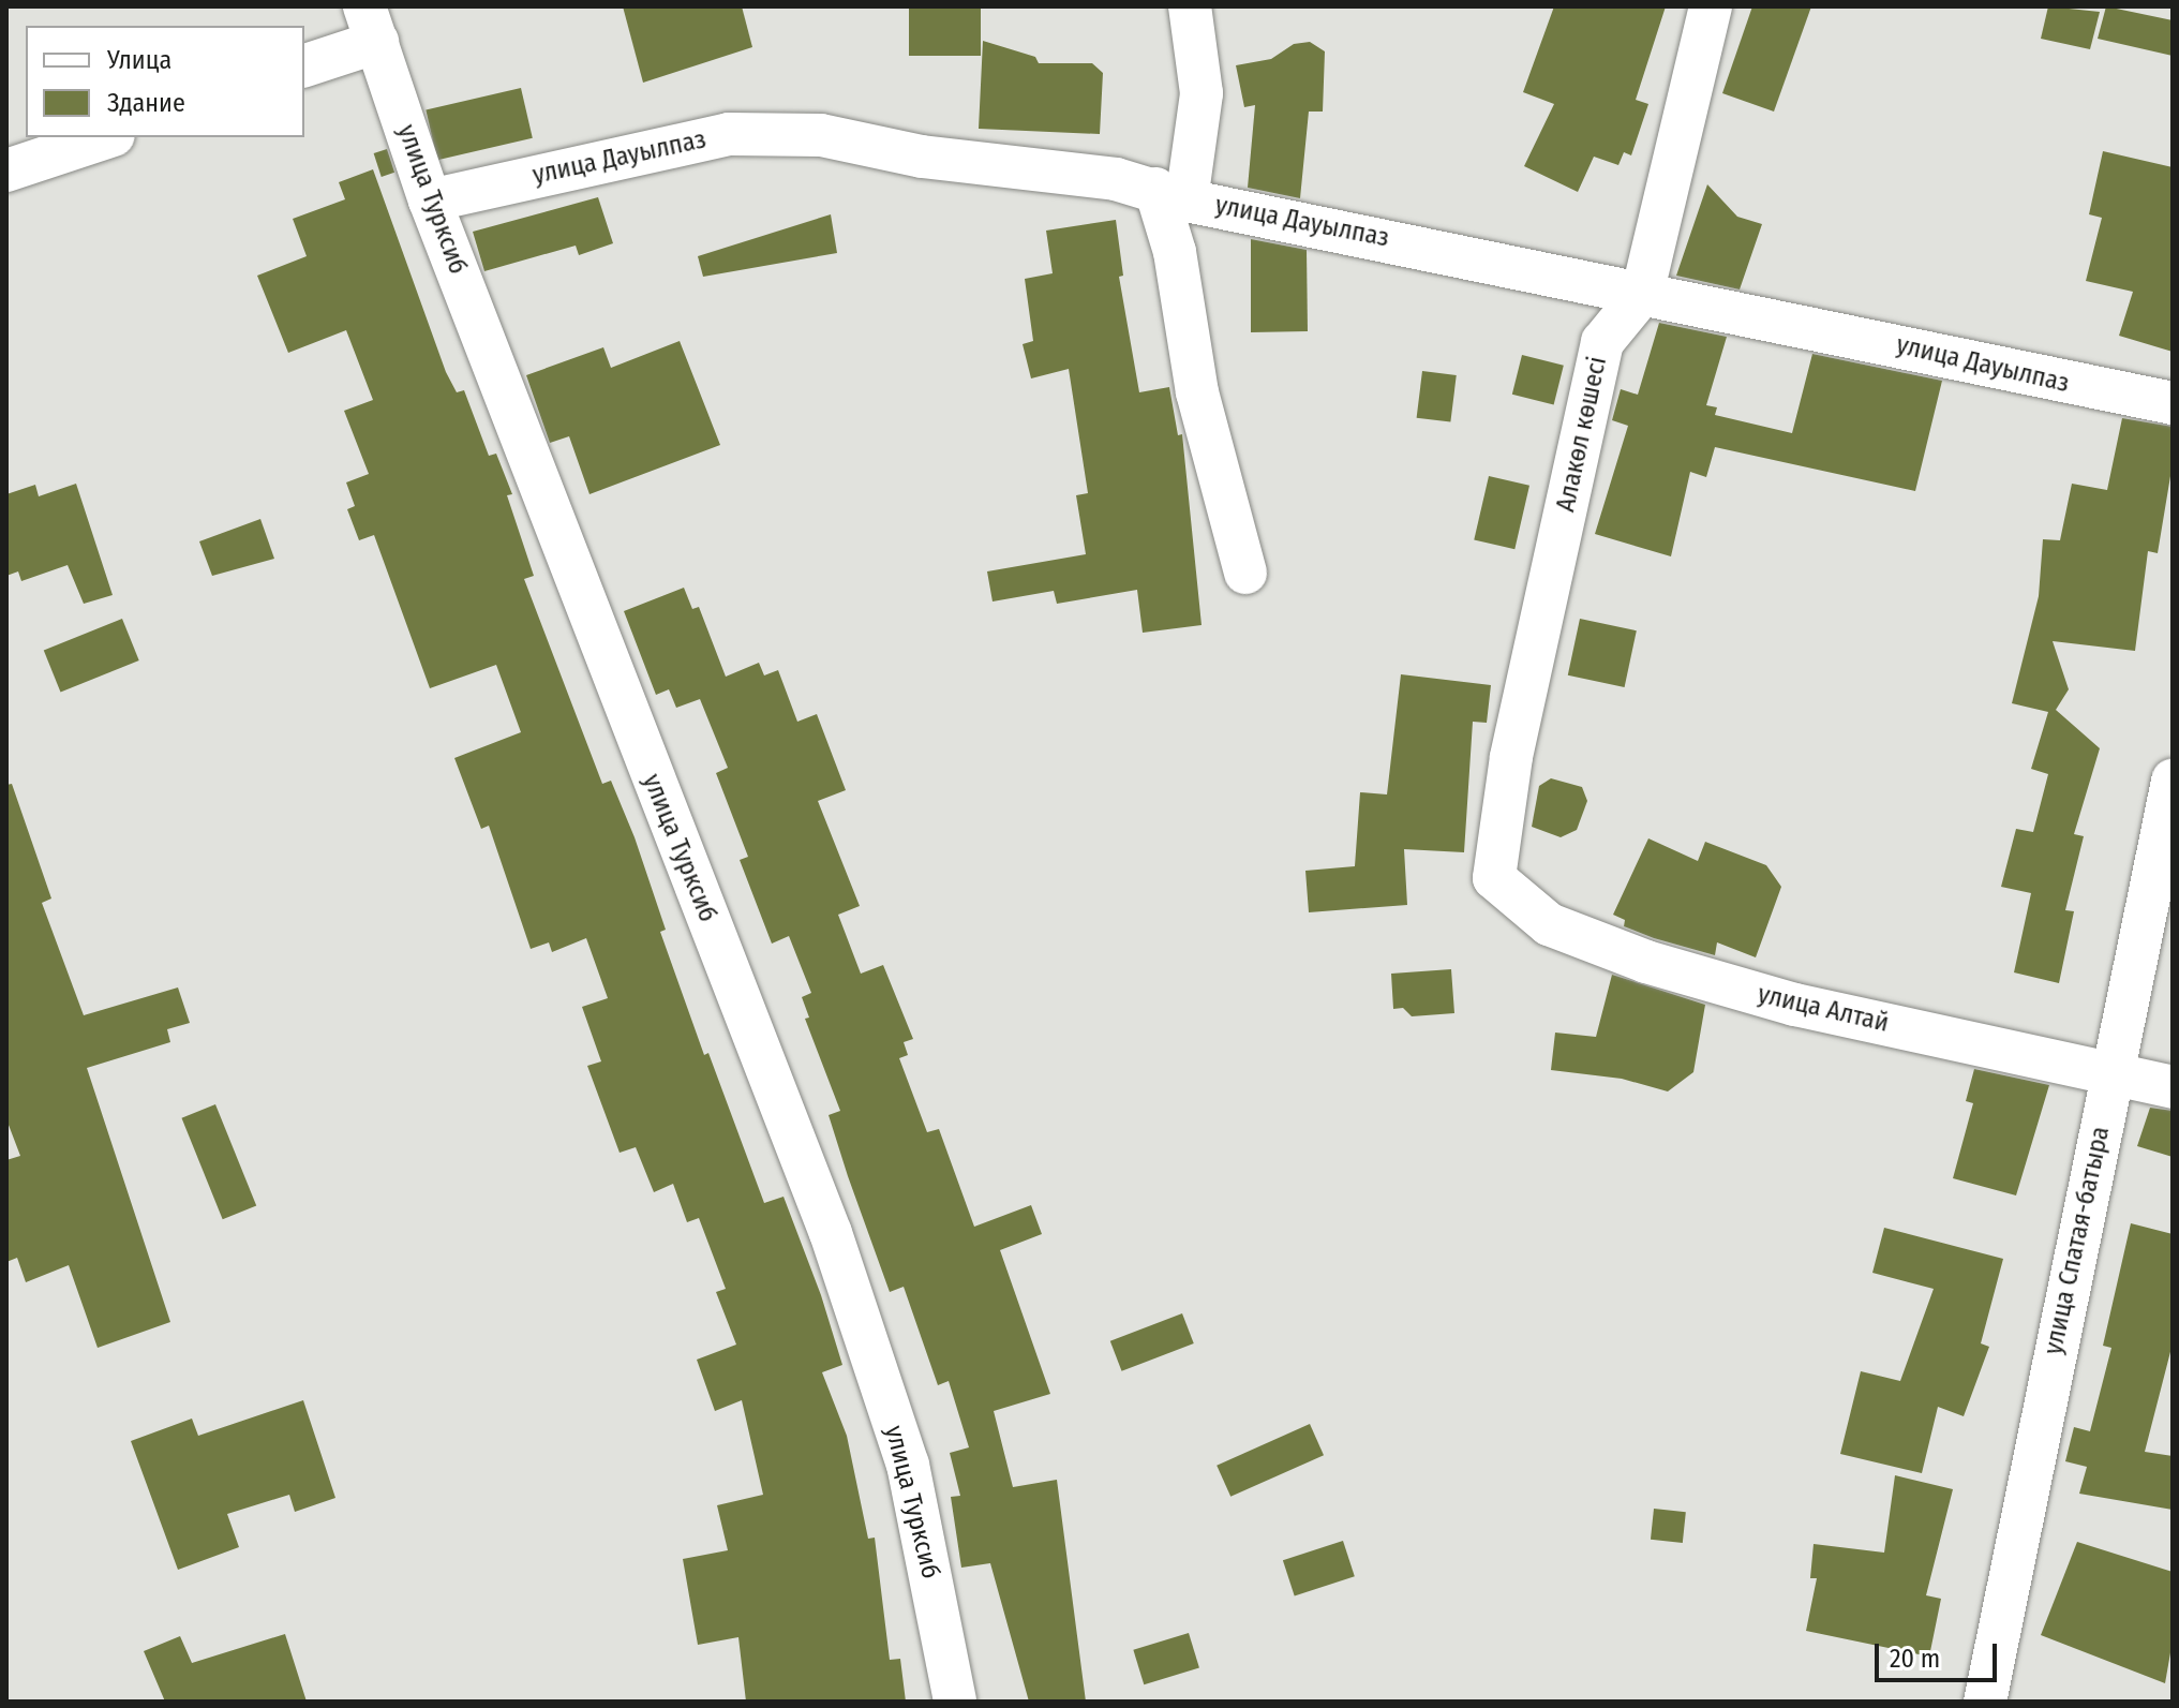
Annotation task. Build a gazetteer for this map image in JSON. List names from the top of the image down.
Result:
{
  "streets": {
    "street": [
      "улица Дауылпаз",
      "улица Турксиб",
      "Алакөл көшесі",
      "улица Алтай",
      "улица Спатая-батыра"
    ]
  },
  "crossings": [
    ["улица Дауылпаз", "улица Турксиб"],
    ["улица Дауылпаз", "Алакөл көшесі"],
    ["Алакөл көшесі", "улица Алтай"],
    ["улица Алтай", "улица Спатая-батыра"]
  ],
  "legend": ["Улица", "Здание"],
  "scale_bar": "20 m"
}
